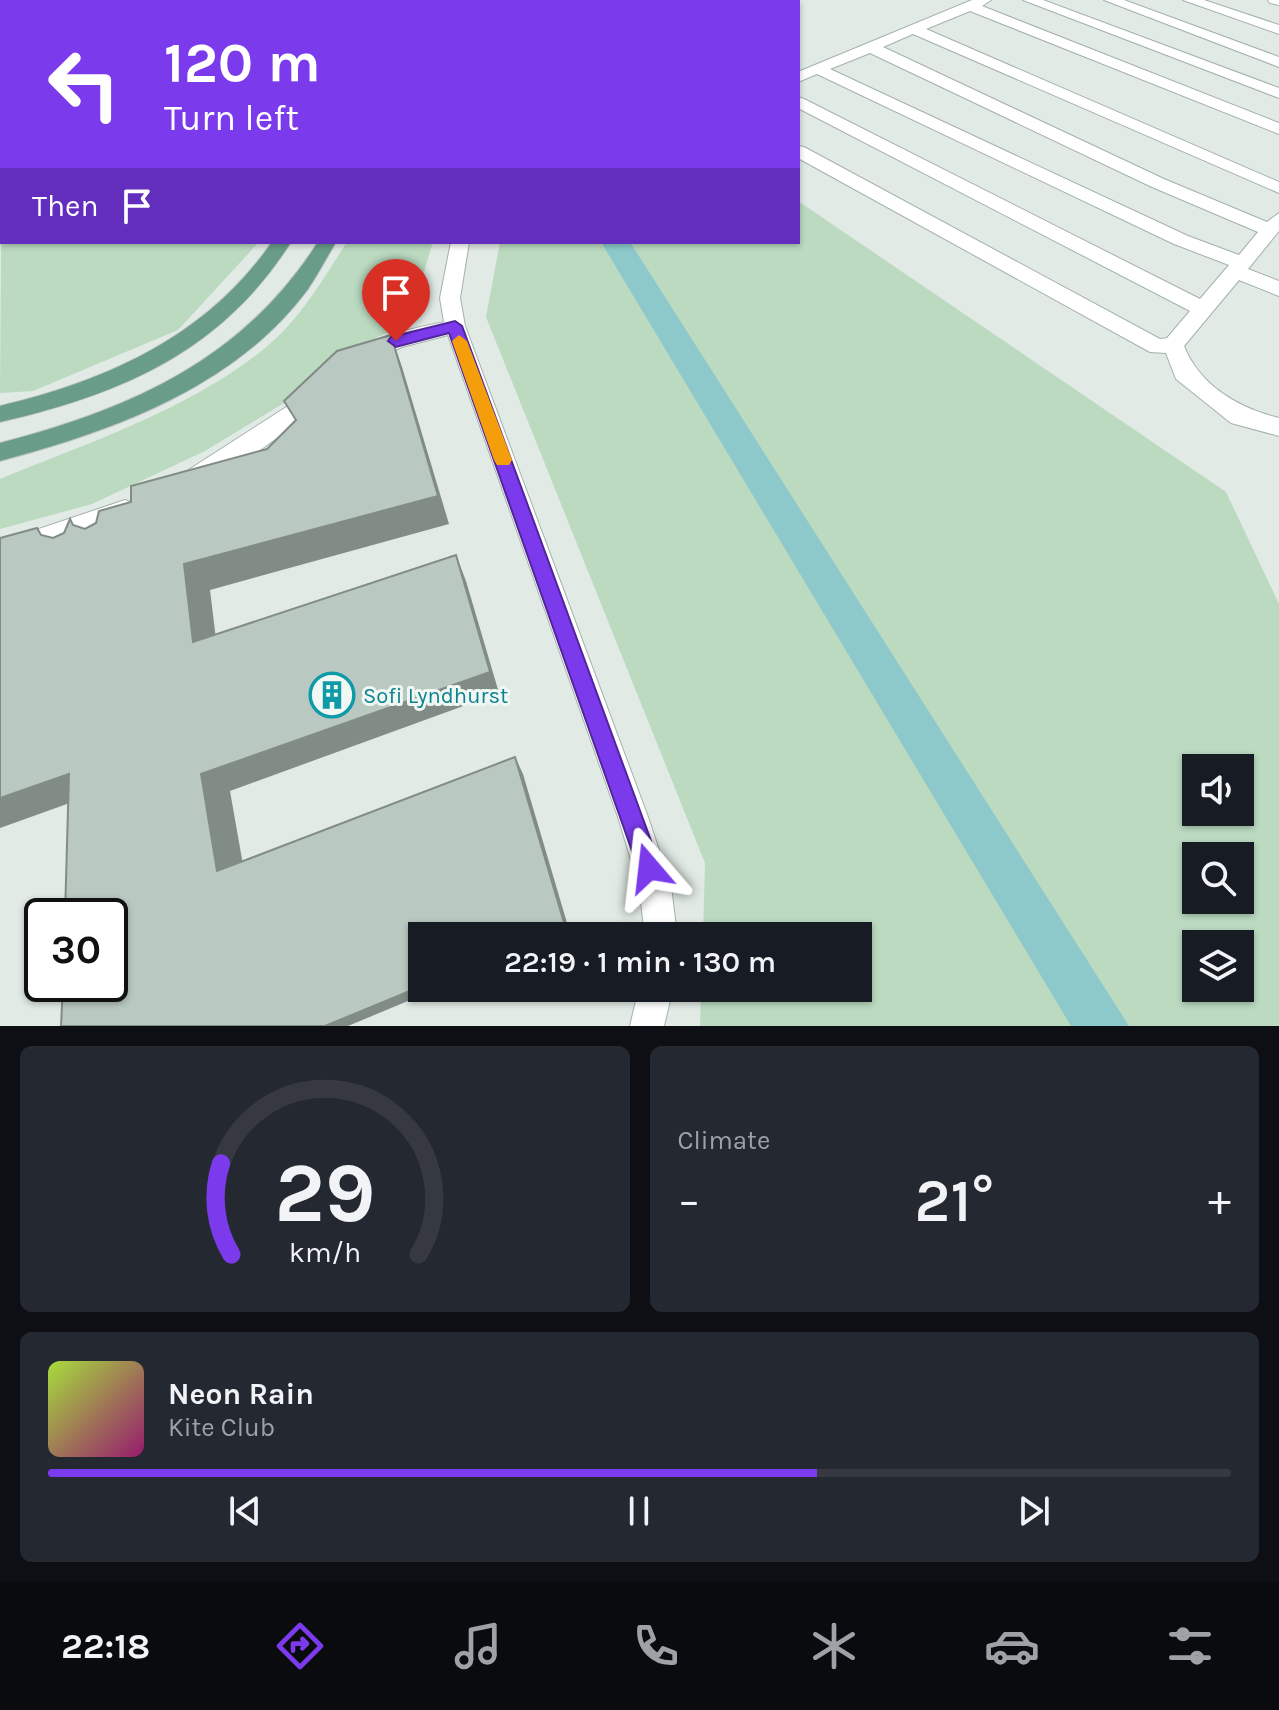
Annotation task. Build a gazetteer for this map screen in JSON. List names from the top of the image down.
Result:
{
  "places": {
    "building": ["Sofi Lyndhurst"]
  },
  "page": {
    "turn": ["120 m", "Turn left"],
    "then": "Then",
    "limit": "30",
    "trip": "22:19 · 1 min · 130 m",
    "tile": "Climate",
    "heat": ["−", "21°", "+"],
    "song": ["Neon Rain", "Kite Club"],
    "tabs": "22:18",
    "gauge": ["29", "km/h"]
  }
}
